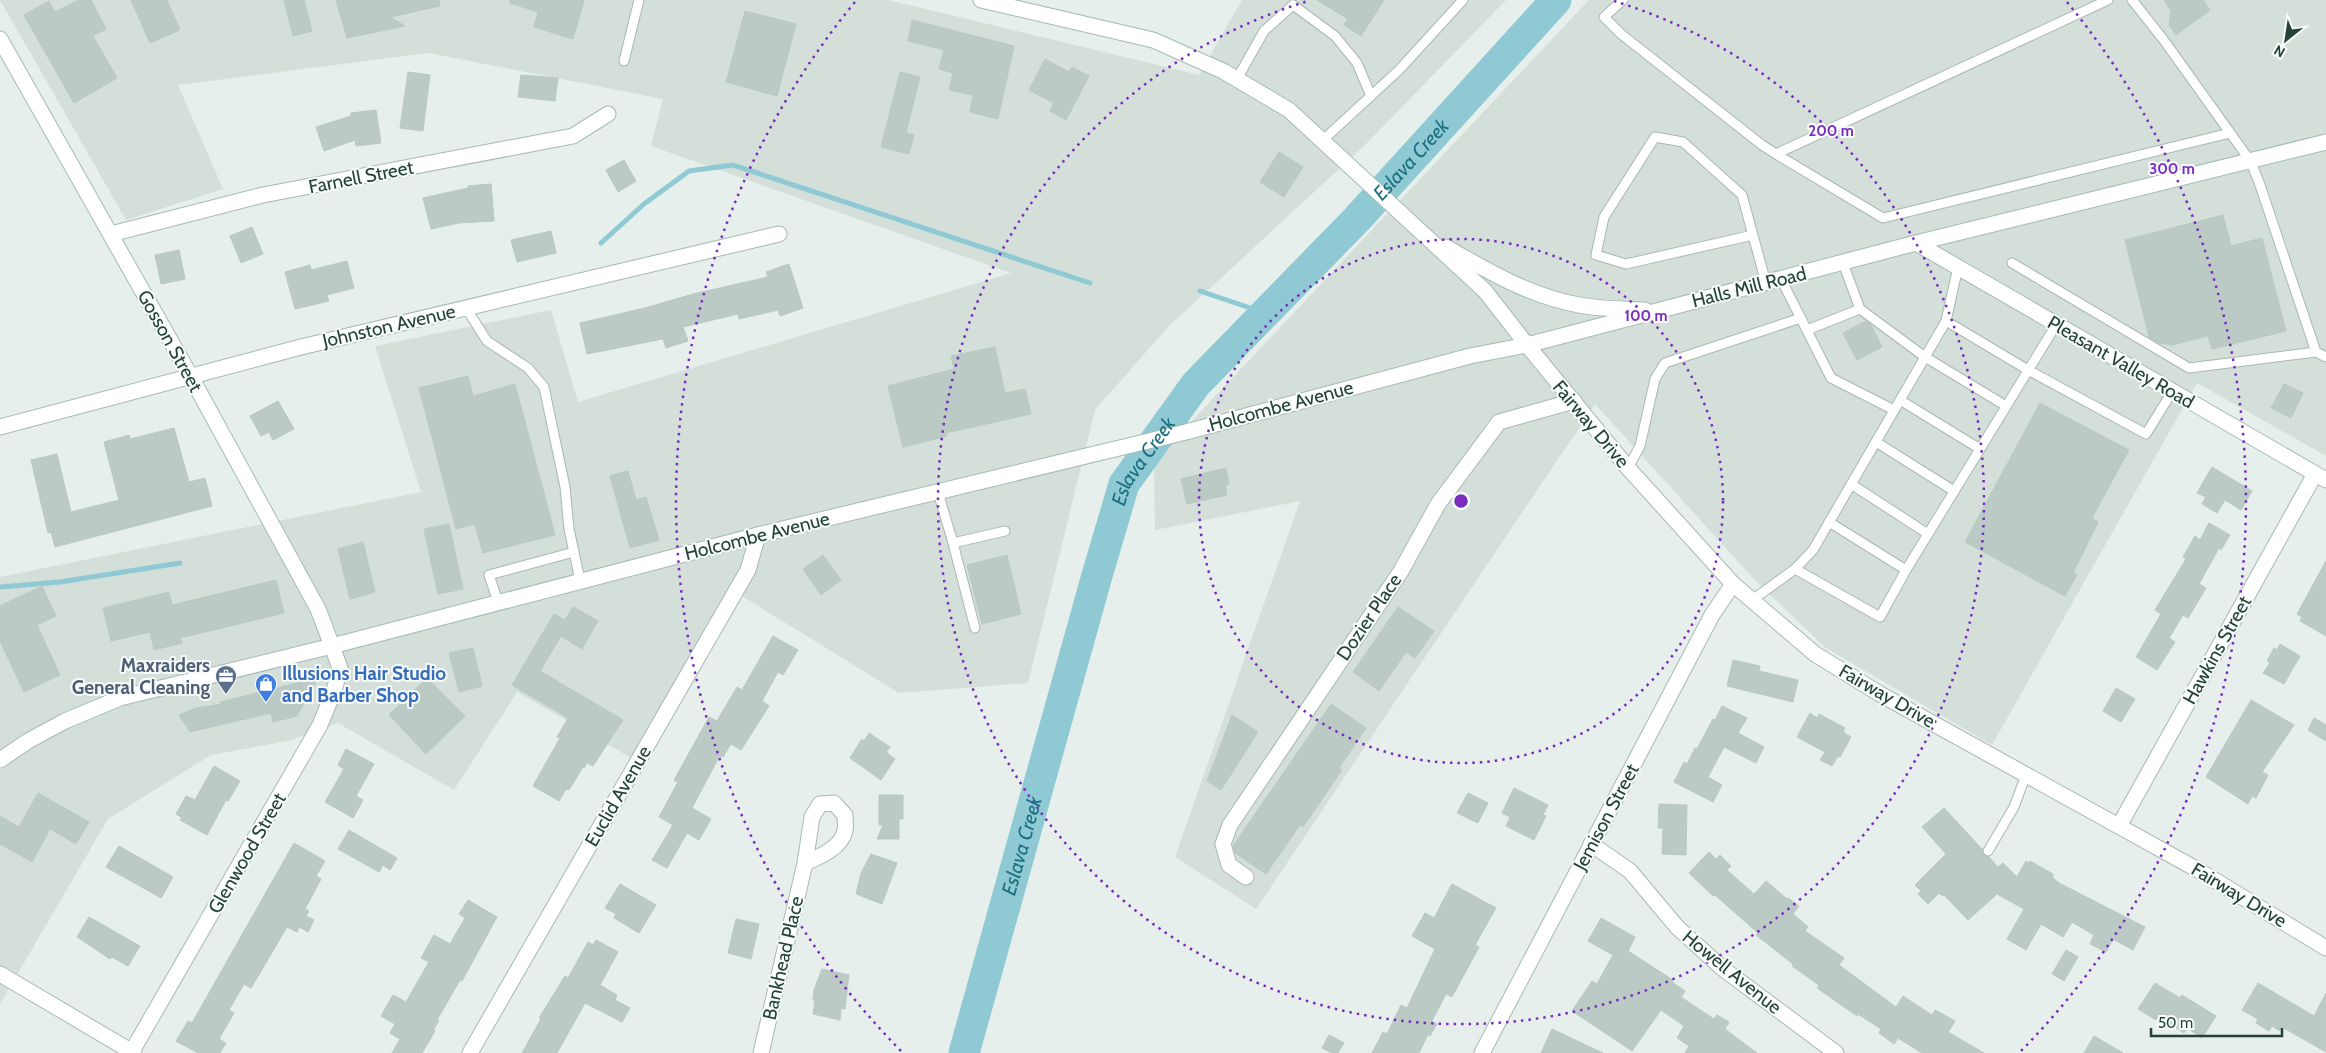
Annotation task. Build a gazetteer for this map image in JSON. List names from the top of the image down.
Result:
{
  "streets": {
    "street": [
      "Farnell Street",
      "Halls Mill Road",
      "Johnston Avenue",
      "Gosson Street",
      "Pleasant Valley Road",
      "Holcombe Avenue",
      "Fairway Drive",
      "Dozier Place",
      "Hawkins Street",
      "Euclid Avenue",
      "Jemison Street",
      "Glenwood Street",
      "Bankhead Place",
      "Howell Avenue"
    ]
  },
  "crossings": [
    ["Farnell Street", "Gosson Street"],
    ["Halls Mill Road", "Pleasant Valley Road"],
    ["Halls Mill Road", "Holcombe Avenue"],
    ["Halls Mill Road", "Fairway Drive"],
    ["Johnston Avenue", "Gosson Street"],
    ["Gosson Street", "Holcombe Avenue"],
    ["Gosson Street", "Glenwood Street"],
    ["Pleasant Valley Road", "Hawkins Street"],
    ["Holcombe Avenue", "Fairway Drive"],
    ["Holcombe Avenue", "Euclid Avenue"],
    ["Holcombe Avenue", "Glenwood Street"],
    ["Fairway Drive", "Dozier Place"],
    ["Fairway Drive", "Hawkins Street"],
    ["Fairway Drive", "Jemison Street"],
    ["Jemison Street", "Howell Avenue"]
  ],
  "water": ["Eslava Creek"],
  "places": {
    "office": ["Maxraiders General Cleaning"],
    "shop": ["Illusions Hair Studio and Barber Shop"]
  },
  "scale_bar": "50 m",
  "north": "bottom left",
  "rings": ["200 m", "300 m", "100 m"]
}
